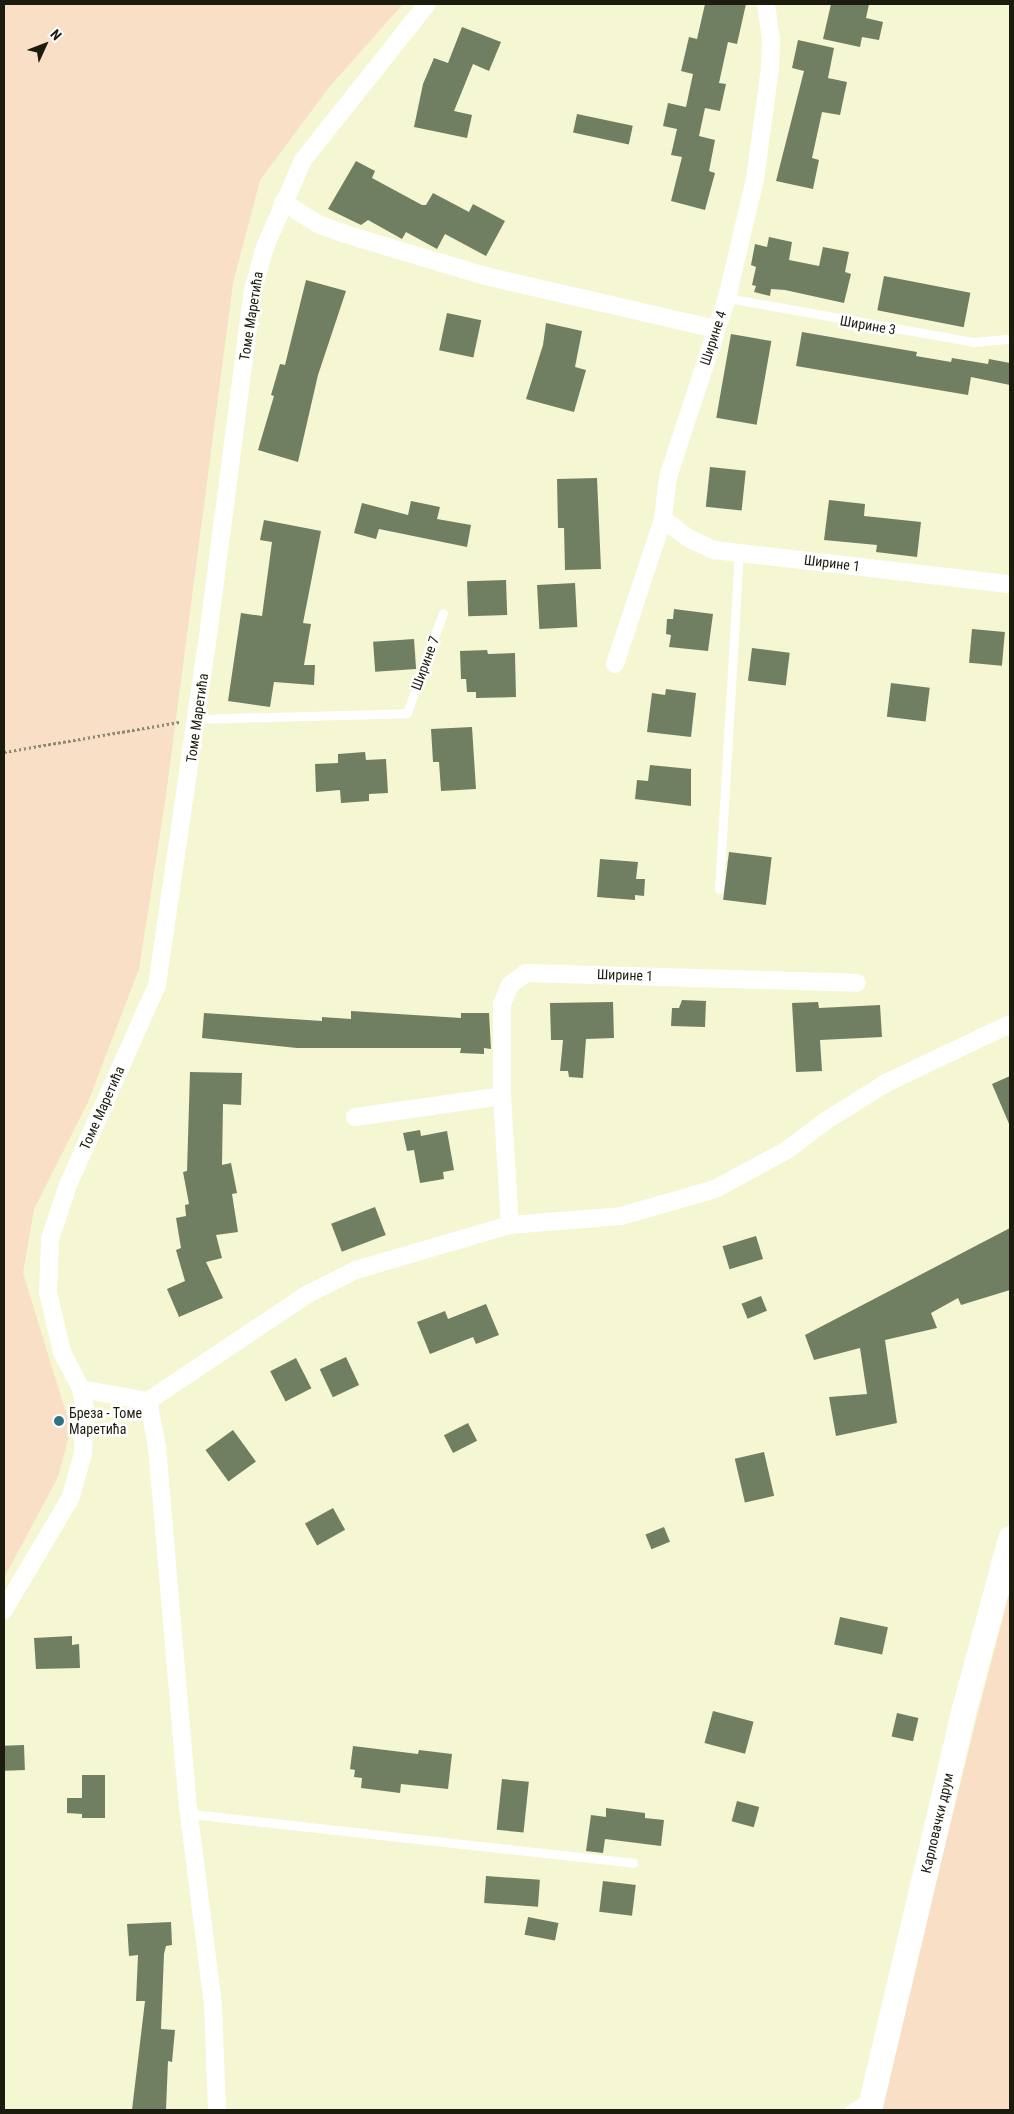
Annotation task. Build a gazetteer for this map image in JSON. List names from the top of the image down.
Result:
{
  "streets": {
    "main road": ["Карловачки друм"],
    "street": ["Томе Маретића", "Ширине 4", "Ширине 1"],
    "lane": ["Ширине 3", "Ширине 7"]
  },
  "crossings": [
    ["Томе Маретића", "Ширине 7"],
    ["Ширине 3", "Ширине 4"],
    ["Ширине 4", "Ширине 1"]
  ],
  "places": ["Бреза - Томе Маретића"],
  "north": "top right"
}
